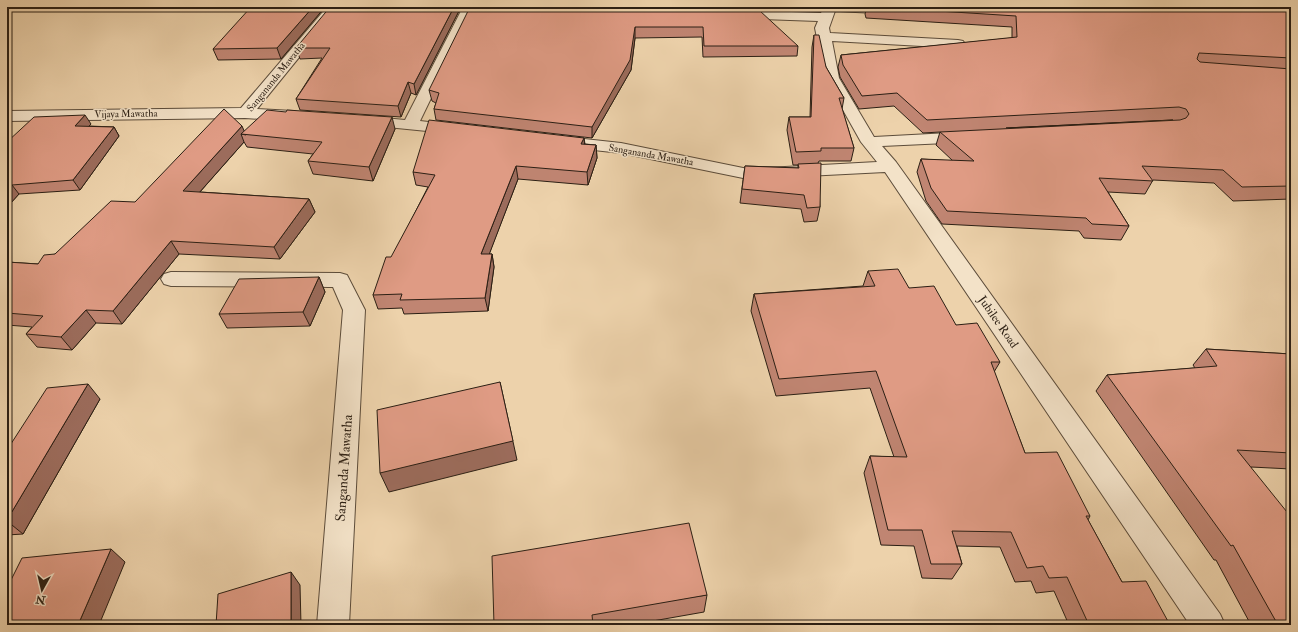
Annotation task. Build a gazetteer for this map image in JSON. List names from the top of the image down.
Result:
{
  "streets": {
    "street": [
      "Sangananda Mawatha",
      "Vijaya Mawatha",
      "Jubilee Road",
      "Sanganda Mawatha"
    ]
  },
  "crossings": [
    ["Sangananda Mawatha", "Vijaya Mawatha"],
    ["Sangananda Mawatha", "Jubilee Road"]
  ],
  "north": "bottom"
}
